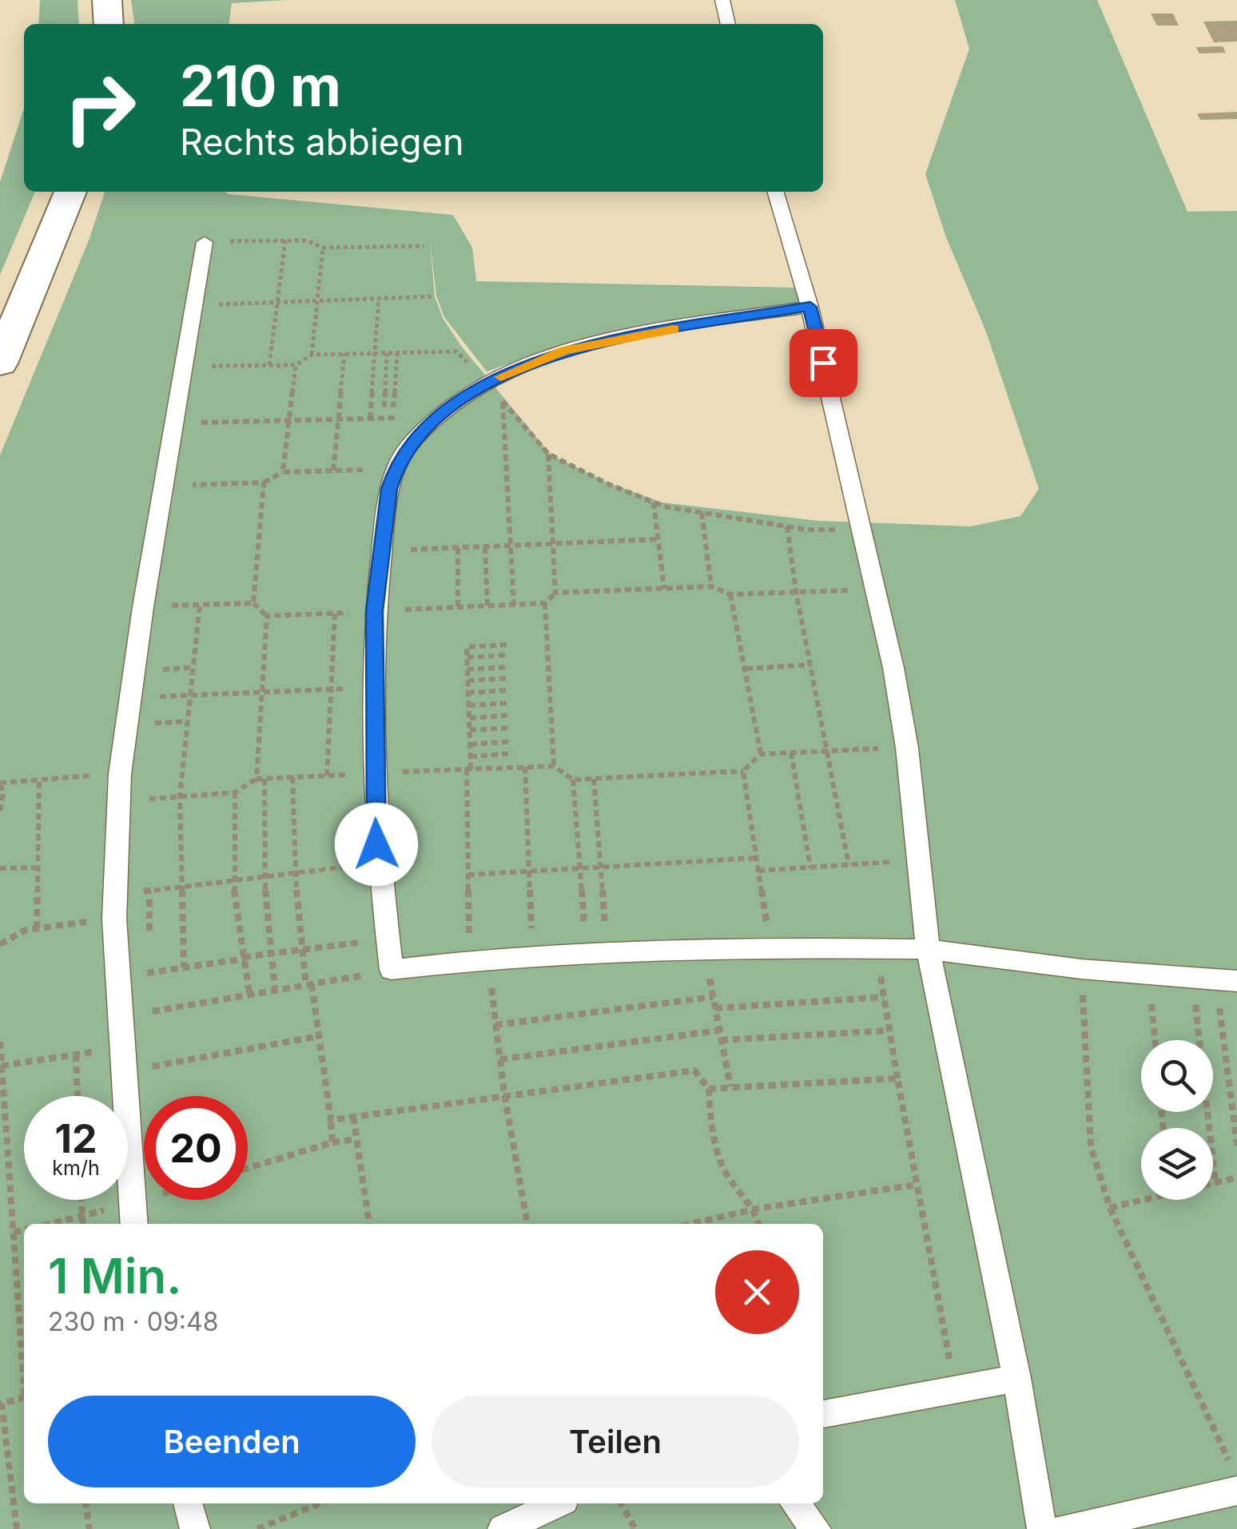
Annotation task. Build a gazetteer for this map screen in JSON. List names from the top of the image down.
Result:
{
  "page": {
    "turn": ["210 m", "Rechts abbiegen"],
    "speed": "12 km/h",
    "limit": "20",
    "heading": ["1 Min.", "230 m · 09:48"],
    "buttons": ["Beenden", "Teilen"]
  }
}
